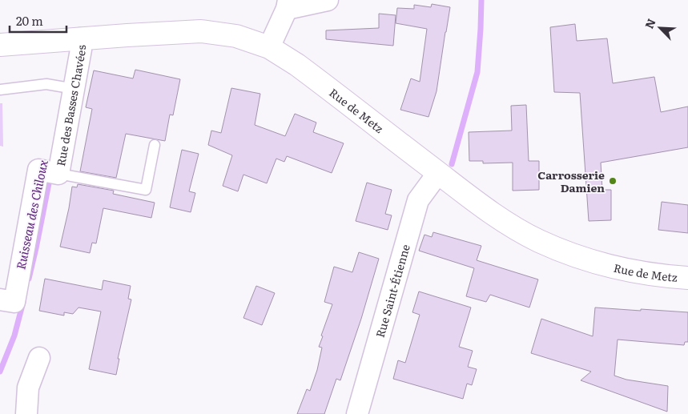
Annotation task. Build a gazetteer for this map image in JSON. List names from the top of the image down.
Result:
{
  "streets": {
    "street": ["Rue des Basses Chavées", "Rue de Metz", "Rue Saint-Étienne"]
  },
  "crossings": [
    ["Rue des Basses Chavées", "Rue de Metz"],
    ["Rue de Metz", "Rue Saint-Étienne"]
  ],
  "water": ["Ruisseau des Chiloux"],
  "places": ["Carrosserie Damien"],
  "scale_bar": "20 m",
  "north": "top left"
}
